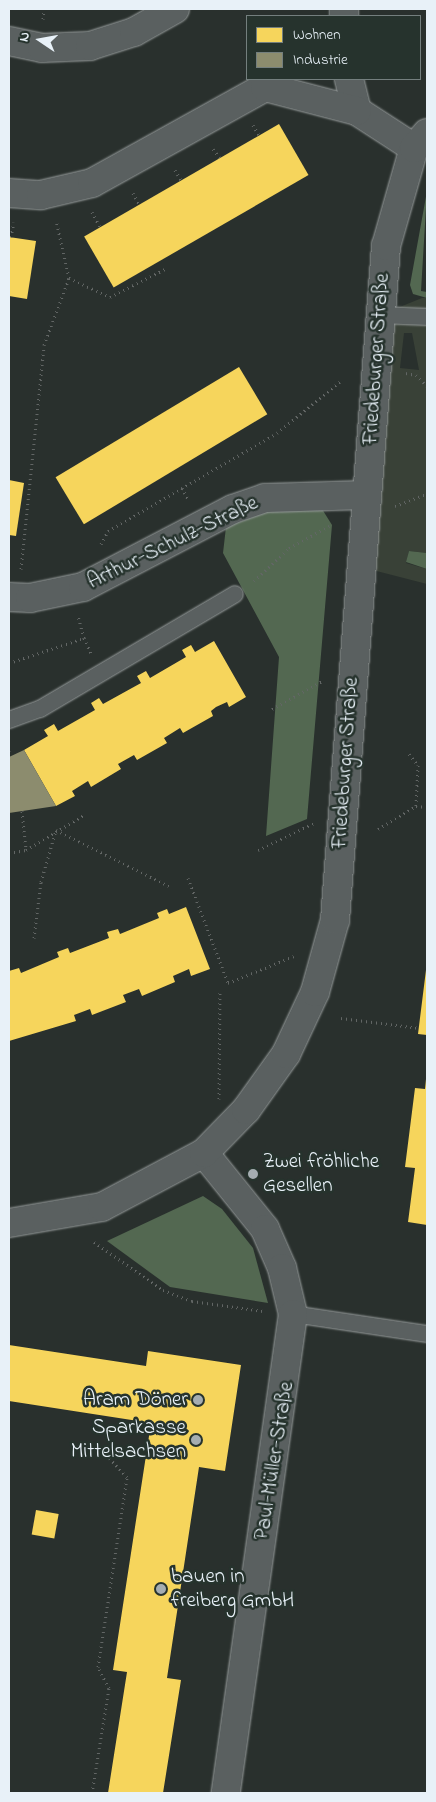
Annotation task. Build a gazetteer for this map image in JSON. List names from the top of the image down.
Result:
{
  "streets": {
    "street": ["Friedeburger Straße", "Arthur-Schulz-Straße", "Paul-Müller-Straße"]
  },
  "crossings": [
    ["Friedeburger Straße", "Arthur-Schulz-Straße"],
    ["Friedeburger Straße", "Paul-Müller-Straße"]
  ],
  "places": [
    "Zwei fröhliche Gesellen",
    "Aram Döner",
    "Sparkasse Mittelsachsen",
    "bauen in freiberg GmbH"
  ],
  "legend": ["Wohnen", "Industrie"],
  "north": "left"
}
